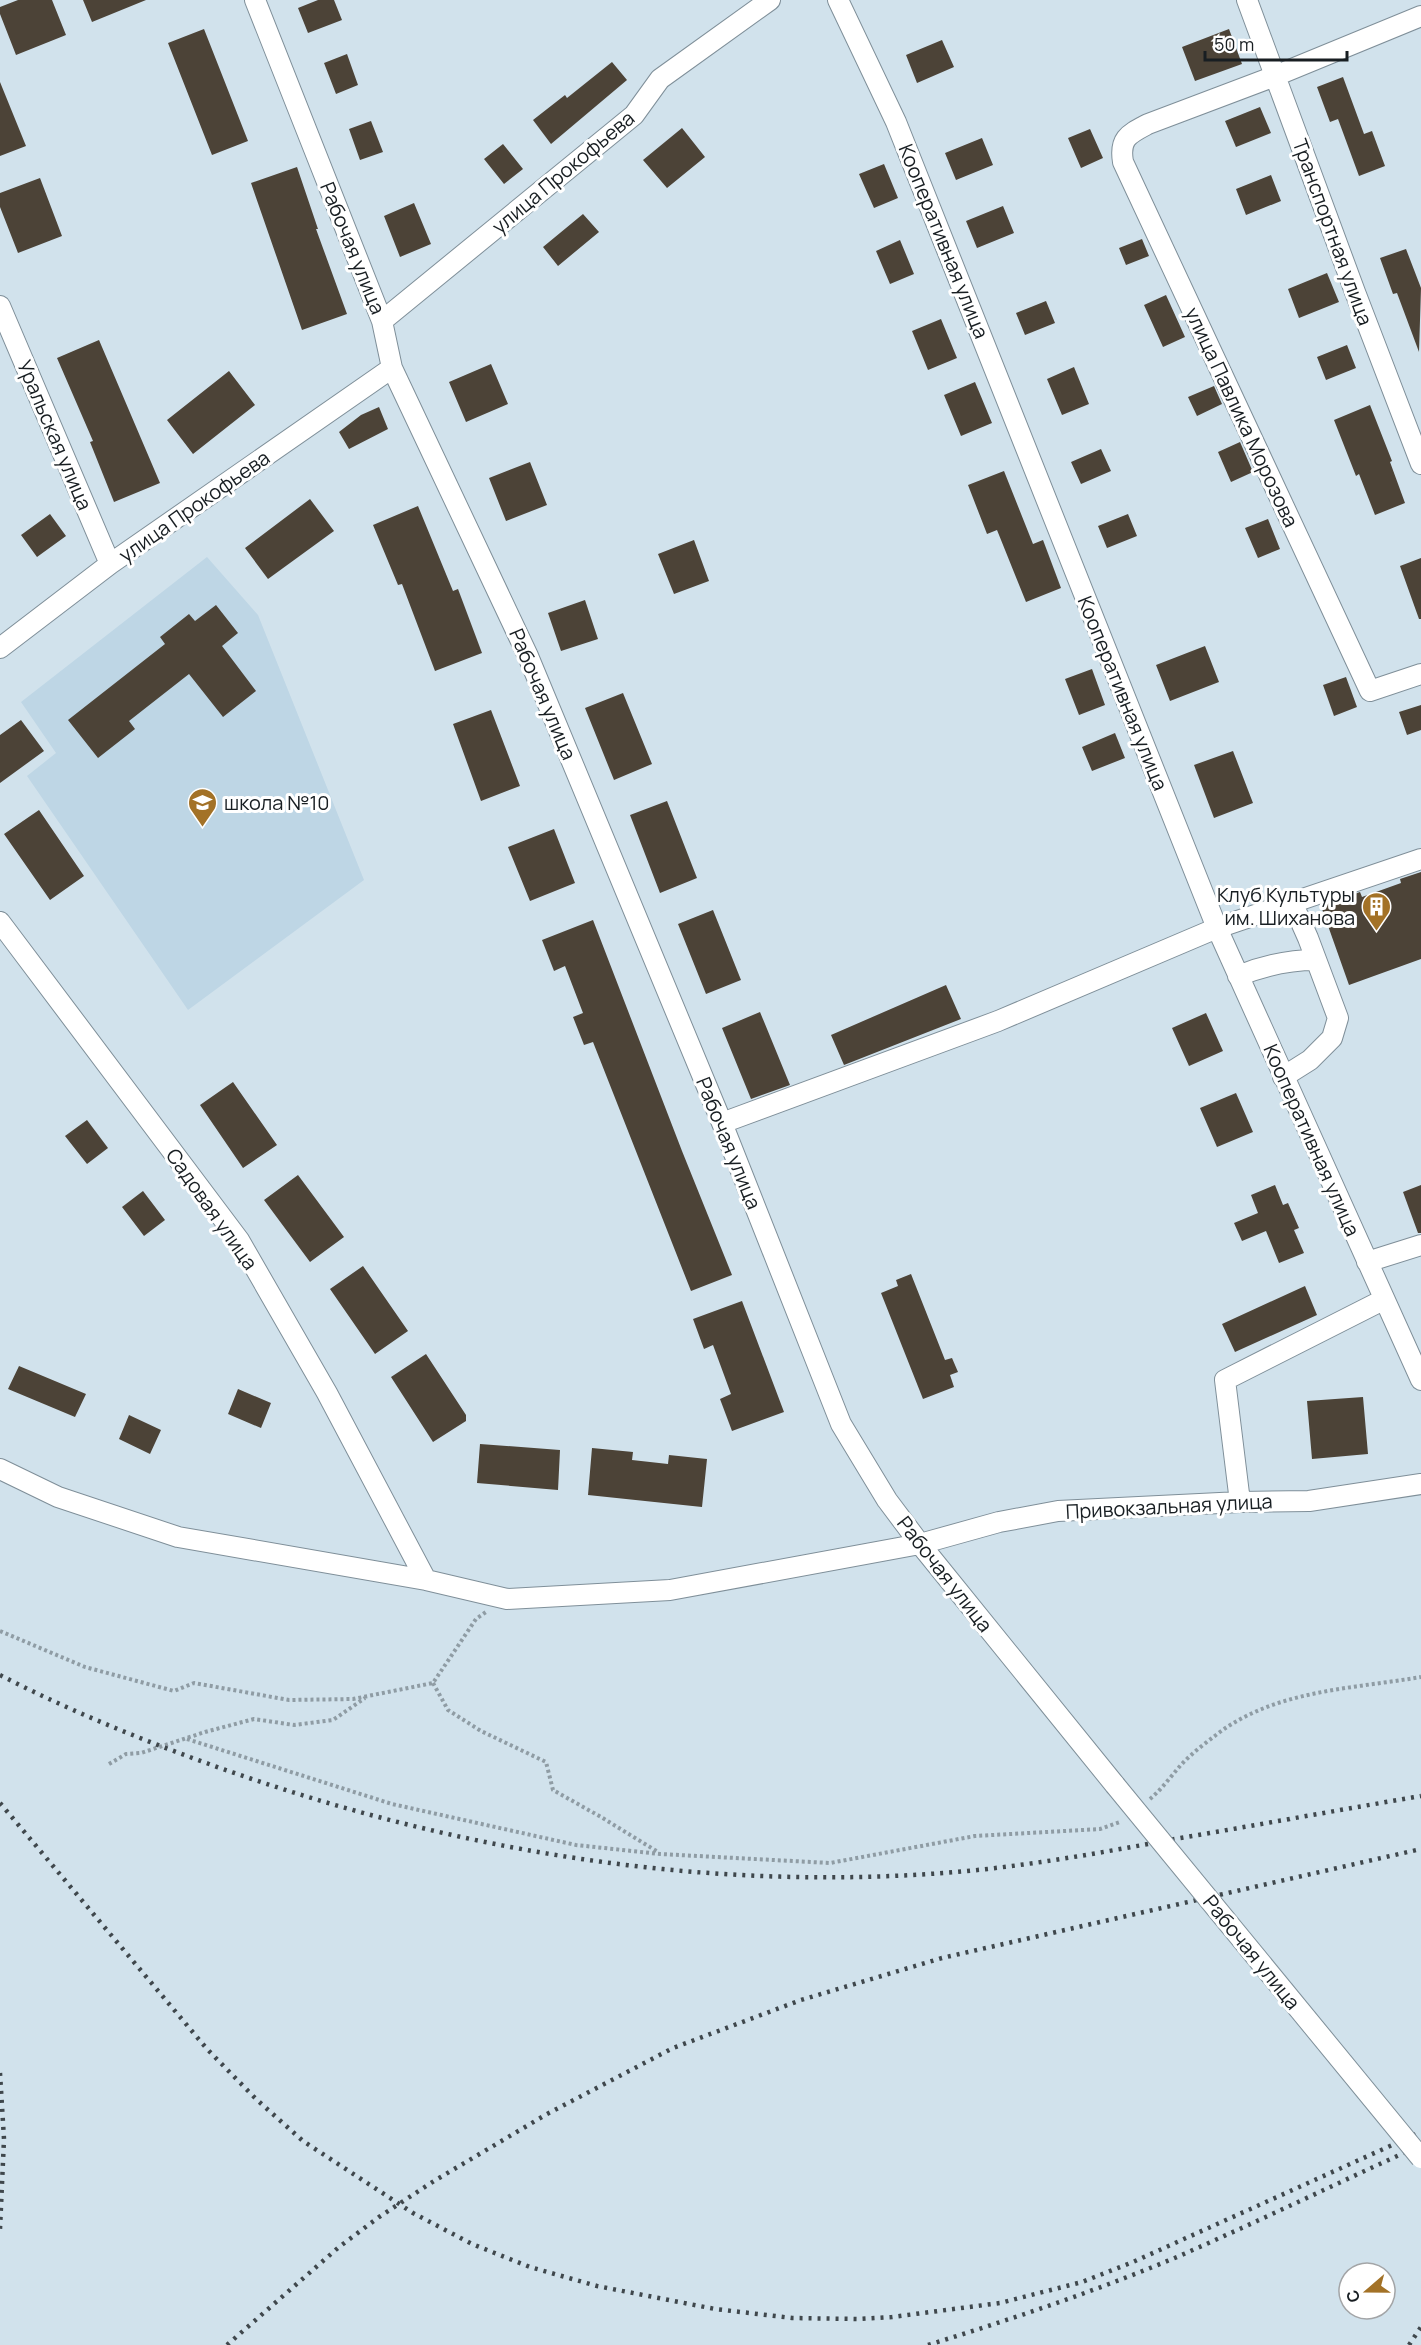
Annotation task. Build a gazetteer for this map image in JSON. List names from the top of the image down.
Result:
{
  "streets": {
    "street": [
      "улица Прокофьева",
      "Транспортная улица",
      "Кооперативная улица",
      "Рабочая улица",
      "улица Павлика Морозова",
      "Уральская улица",
      "Садовая улица",
      "Привокзальная улица"
    ]
  },
  "crossings": [
    ["улица Прокофьева", "Рабочая улица"],
    ["улица Прокофьева", "Уральская улица"],
    ["Транспортная улица", "улица Павлика Морозова"],
    ["Рабочая улица", "Привокзальная улица"],
    ["Садовая улица", "Привокзальная улица"]
  ],
  "places": {
    "school or university": ["школа №10"],
    "building": ["Клуб Культуры им. Шиханова"]
  },
  "scale_bar": "50 m",
  "north": "left"
}
